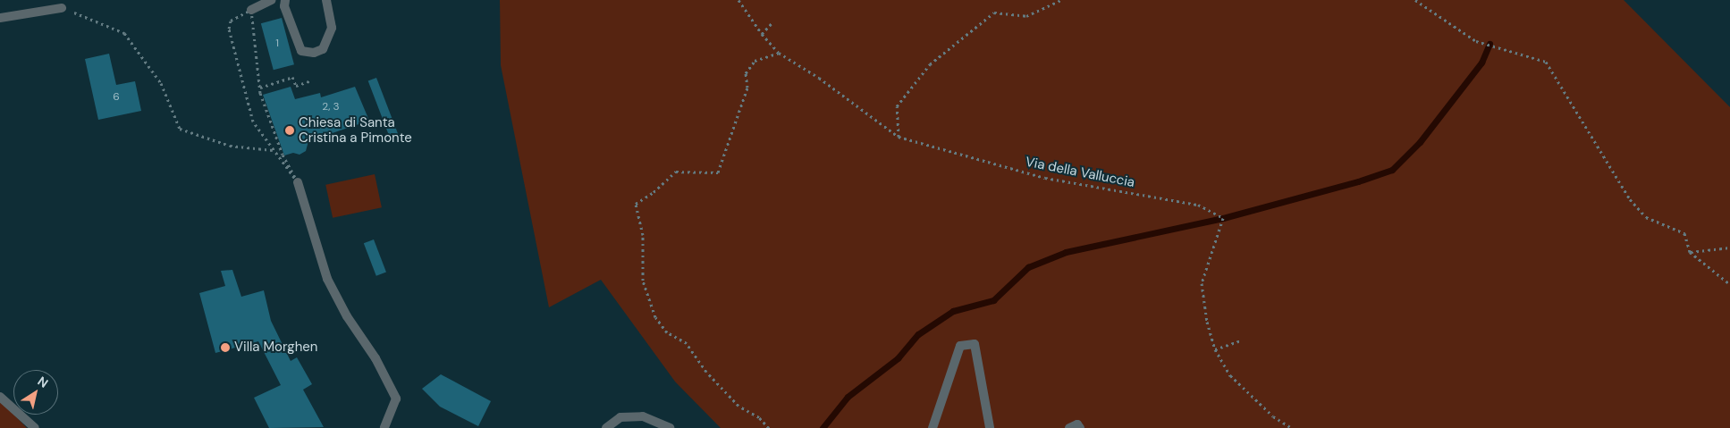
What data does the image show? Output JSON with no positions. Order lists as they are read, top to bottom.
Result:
{
  "streets": {
    "path": ["Via della Valluccia"]
  },
  "places": ["Chiesa di Santa Cristina a Pimonte", "Villa Morghen"],
  "house_numbers": ["1", "6", "2, 3"],
  "north": "top right"
}
